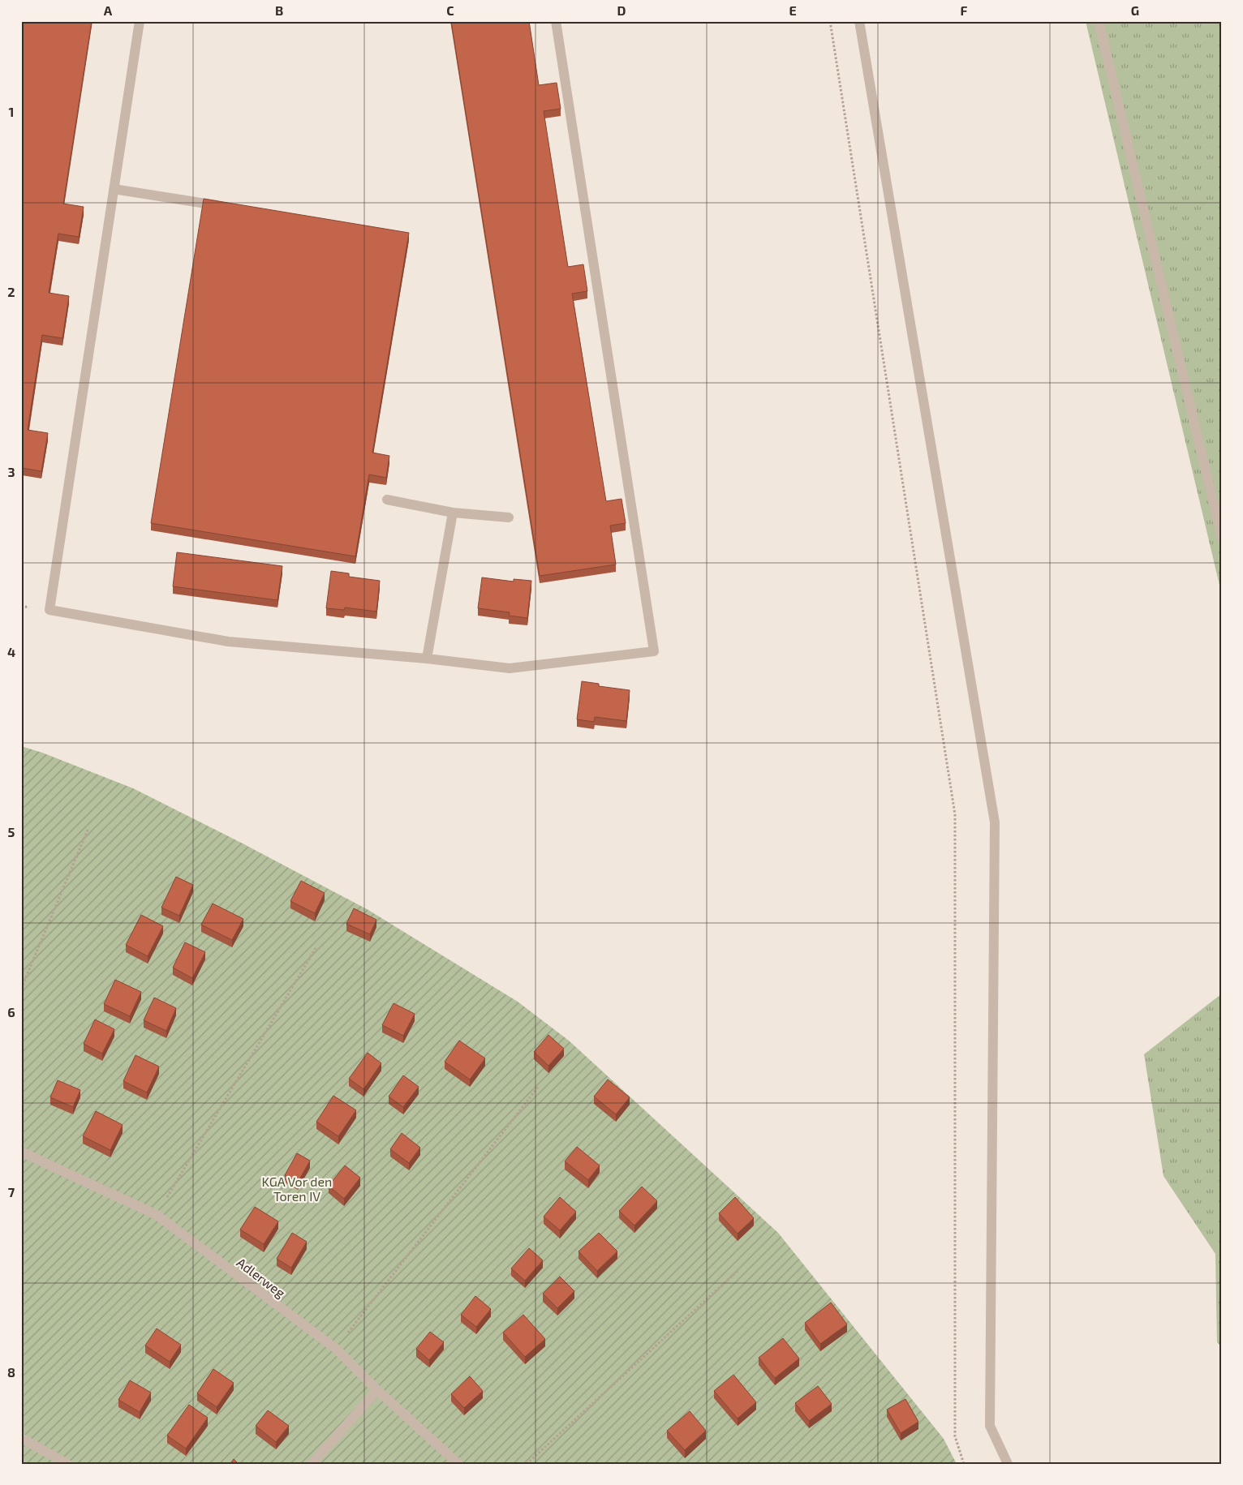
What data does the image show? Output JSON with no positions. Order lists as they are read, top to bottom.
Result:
{
  "streets": {
    "lane": ["Adlerweg"]
  },
  "parks": ["KGA Vor den Toren IV"],
  "grid": {
    "columns": [
      "A",
      "B",
      "C",
      "D",
      "E",
      "F",
      "G"
    ],
    "rows": [
      "1",
      "2",
      "3",
      "4",
      "5",
      "6",
      "7",
      "8"
    ]
  }
}
